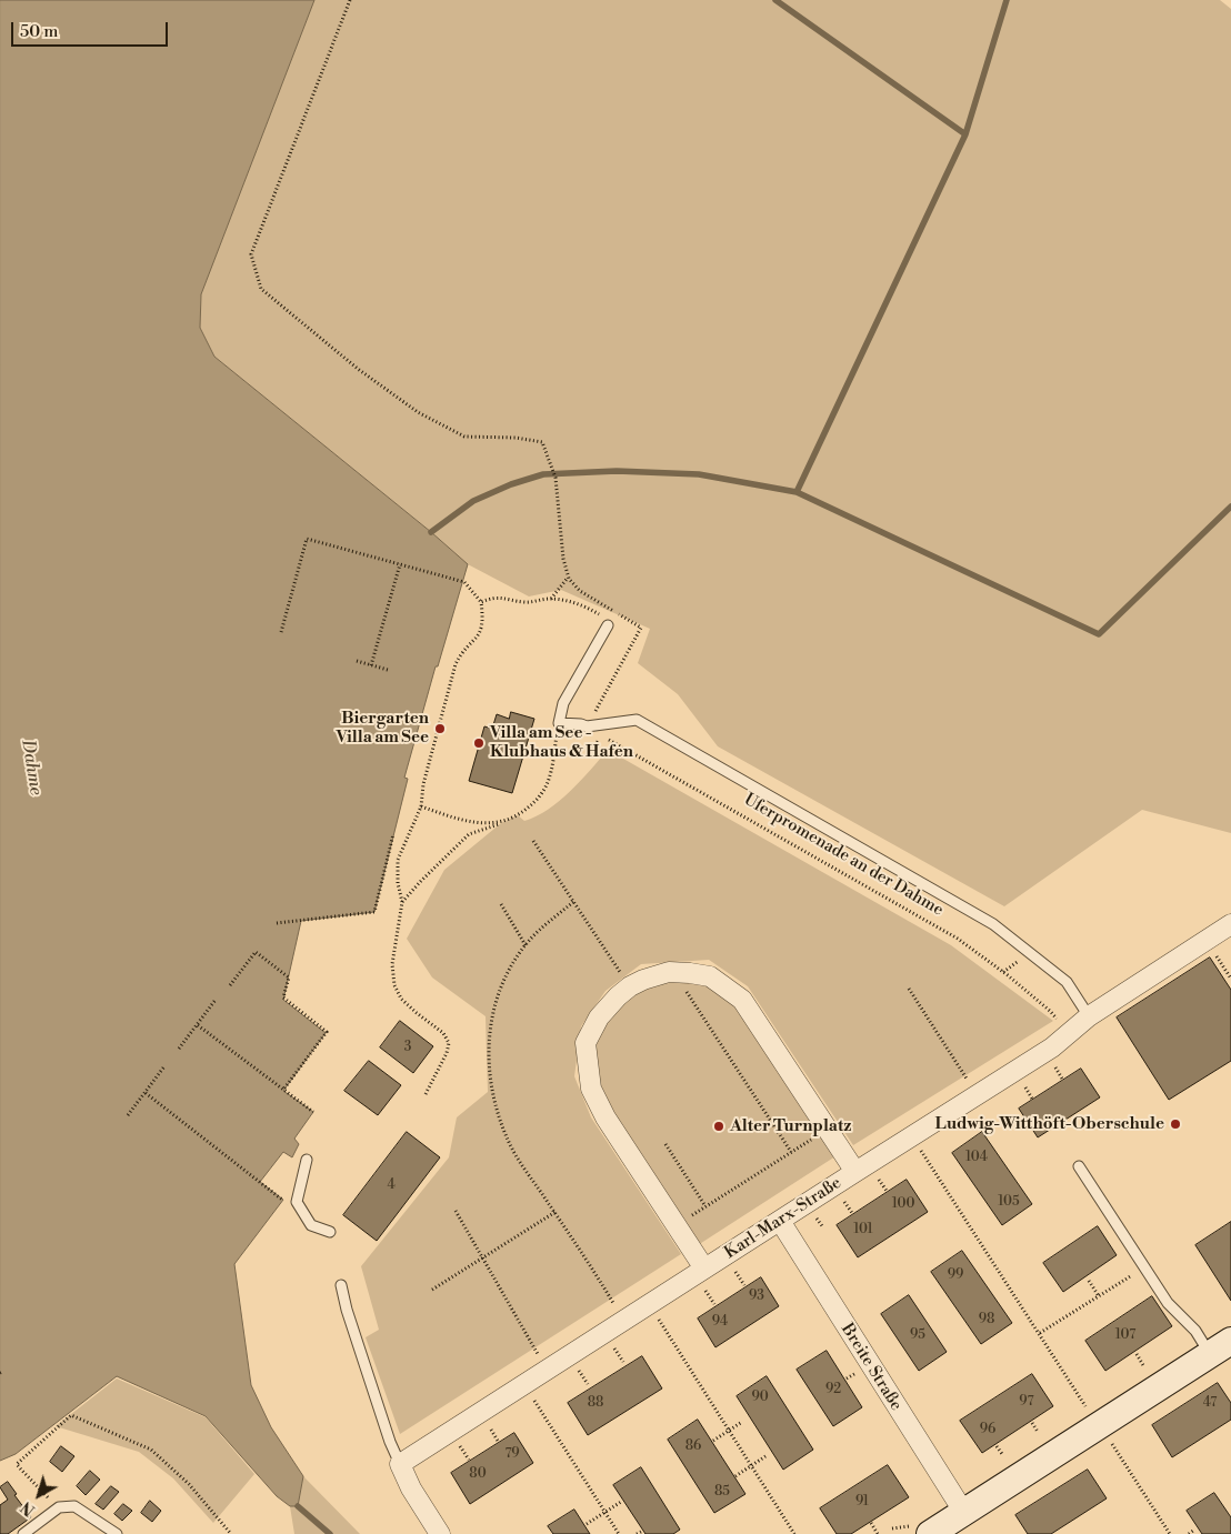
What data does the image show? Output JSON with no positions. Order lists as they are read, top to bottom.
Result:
{
  "streets": {
    "street": ["Karl-Marx-Straße", "Breite Straße"],
    "lane": ["Uferpromenade an der Dahme"]
  },
  "crossings": [
    ["Uferpromenade an der Dahme", "Karl-Marx-Straße"],
    ["Karl-Marx-Straße", "Breite Straße"]
  ],
  "water": ["Dahme"],
  "places": [
    "Biergarten Villa am See",
    "Villa am See - Klubhaus & Hafen",
    "Ludwig-Witthöft-Oberschule",
    "Alter Turnplatz"
  ],
  "house_numbers": [
    "3",
    "104",
    "4",
    "105",
    "100",
    "101",
    "99",
    "93",
    "98",
    "94",
    "95",
    "107",
    "92",
    "90",
    "97",
    "88",
    "47",
    "96",
    "86",
    "79",
    "80",
    "85",
    "91"
  ],
  "scale_bar": "50 m",
  "north": "bottom left"
}
